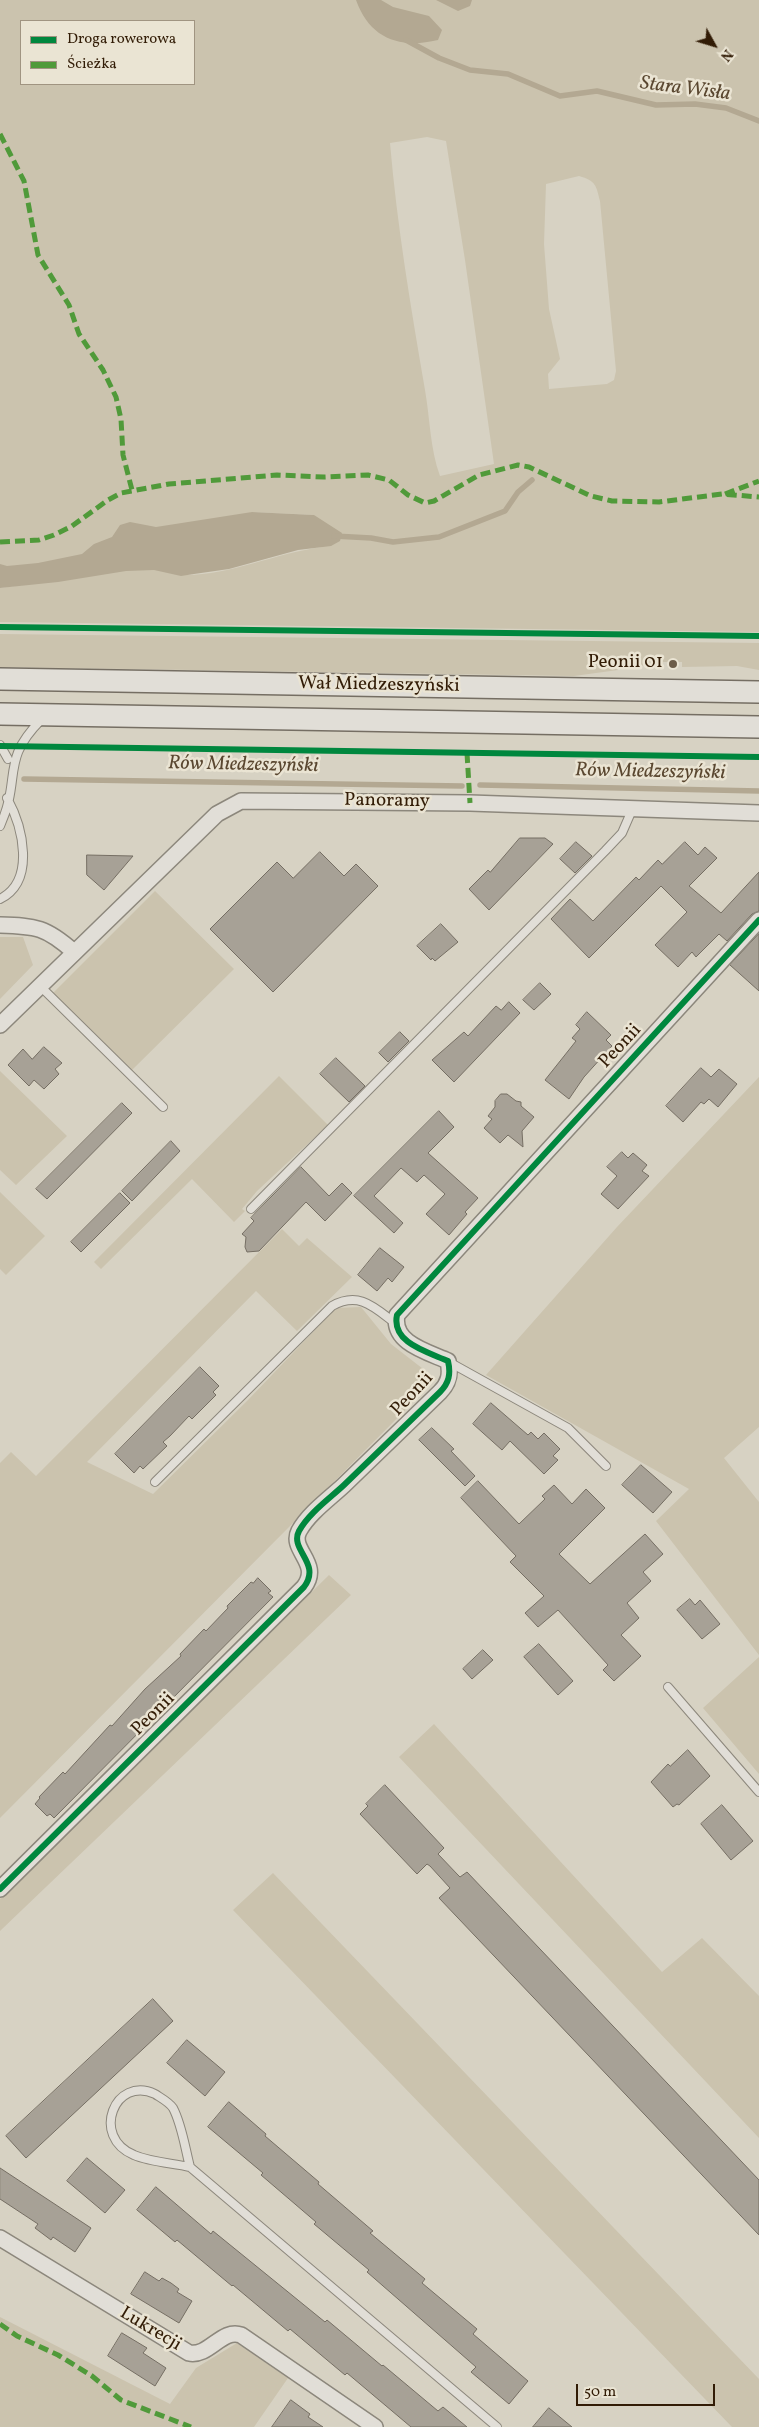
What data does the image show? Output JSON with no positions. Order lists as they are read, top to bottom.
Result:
{
  "streets": {
    "main road": ["Wał Miedzeszyński"],
    "street": ["Panoramy", "Peonii", "Lukrecji"]
  },
  "water": ["Stara Wisła", "Rów Miedzeszyński"],
  "places": ["Peonii 01"],
  "legend": ["Droga rowerowa", "Ścieżka"],
  "scale_bar": "50 m",
  "north": "bottom right"
}
